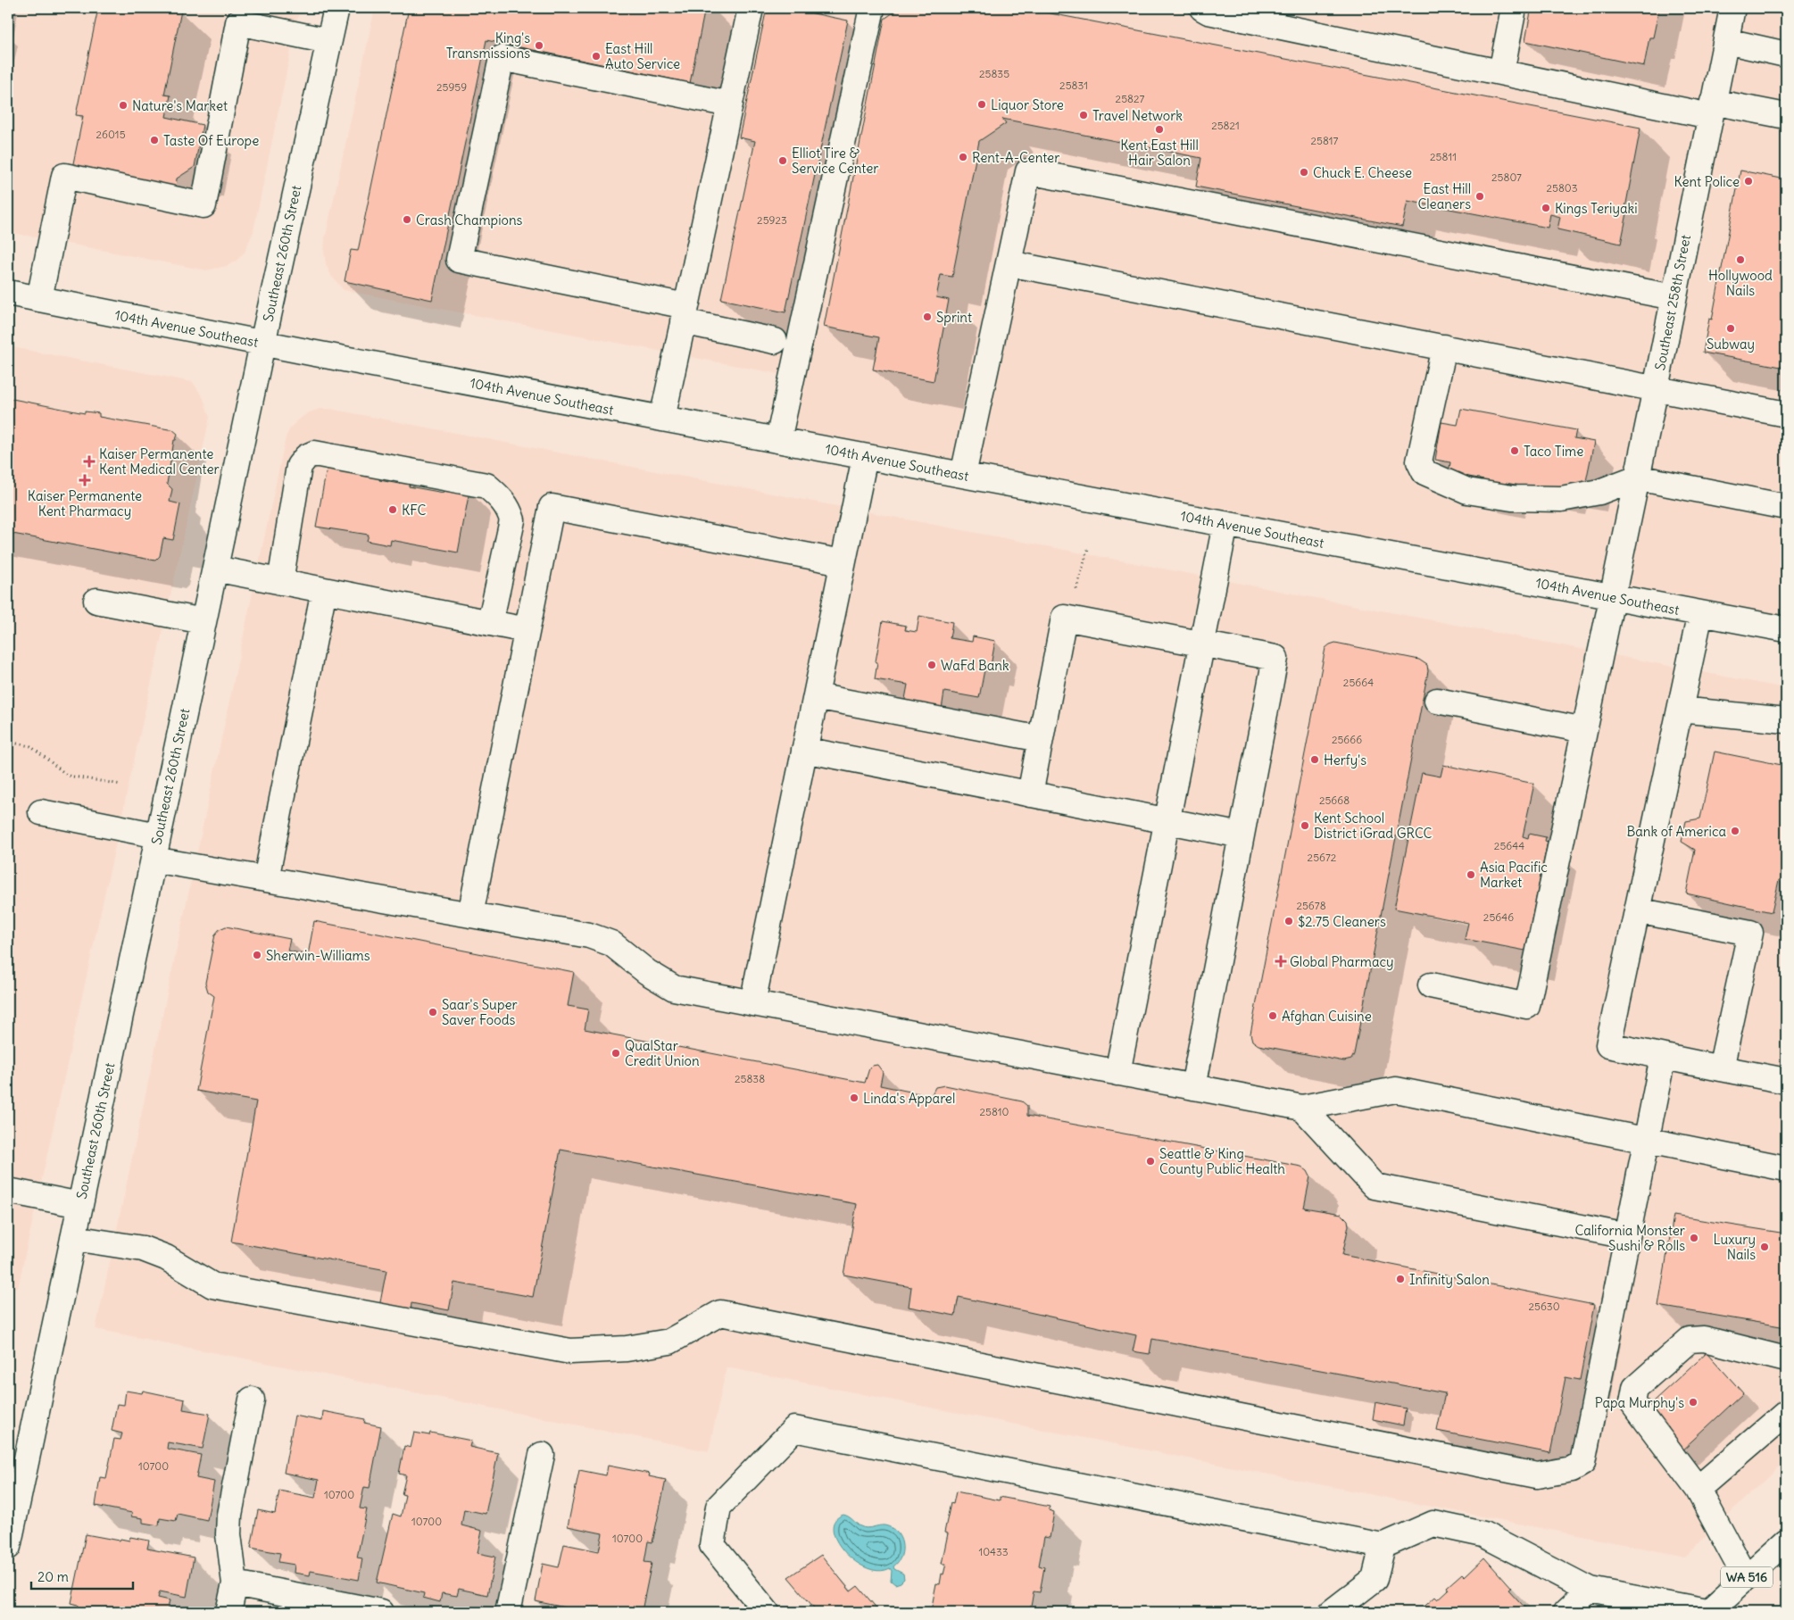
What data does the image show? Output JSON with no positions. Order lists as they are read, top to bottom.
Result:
{
  "streets": {
    "street": [
      "Southeast 260th Street",
      "Southeast 258th Street",
      "104th Avenue Southeast",
      "WA 516"
    ]
  },
  "crossings": [
    ["Southeast 260th Street", "104th Avenue Southeast"],
    ["Southeast 258th Street", "104th Avenue Southeast"]
  ],
  "places": {
    "other": [
      "King's Transmissions",
      "East Hill Auto Service",
      "Liquor Store",
      "Nature's Market",
      "Travel Network",
      "Kent East Hill Hair Salon",
      "Taste Of Europe",
      "Rent-A-Center",
      "Elliot Tire & Service Center",
      "Chuck E. Cheese",
      "Kent Police",
      "East Hill Cleaners",
      "Kings Teriyaki",
      "Crash Champions",
      "Hollywood Nails",
      "Sprint",
      "Subway",
      "Taco Time",
      "KFC",
      "WaFd Bank",
      "Herfy's",
      "Kent School District iGrad GRCC",
      "Bank of America",
      "Asia Pacific Market",
      "$2.75 Cleaners",
      "Sherwin-Williams",
      "Saar's Super Saver Foods",
      "Afghan Cuisine",
      "QualStar Credit Union",
      "Linda's Apparel",
      "Seattle & King County Public Health",
      "California Monster Sushi & Rolls",
      "Luxury Nails",
      "Infinity Salon",
      "Papa Murphy's"
    ],
    "health": ["Kaiser Permanente Kent Medical Center", "Kaiser Permanente Kent Pharmacy", "Global Pharmacy"]
  },
  "house_numbers": [
    "25835",
    "25831",
    "25959",
    "25827",
    "25821",
    "26015",
    "25817",
    "25811",
    "25807",
    "25803",
    "25923",
    "25664",
    "25666",
    "25668",
    "25644",
    "25672",
    "25678",
    "25646",
    "25838",
    "25810",
    "25630",
    "10700",
    "10700",
    "10700",
    "10700",
    "10433"
  ],
  "scale_bar": "20 m"
}
